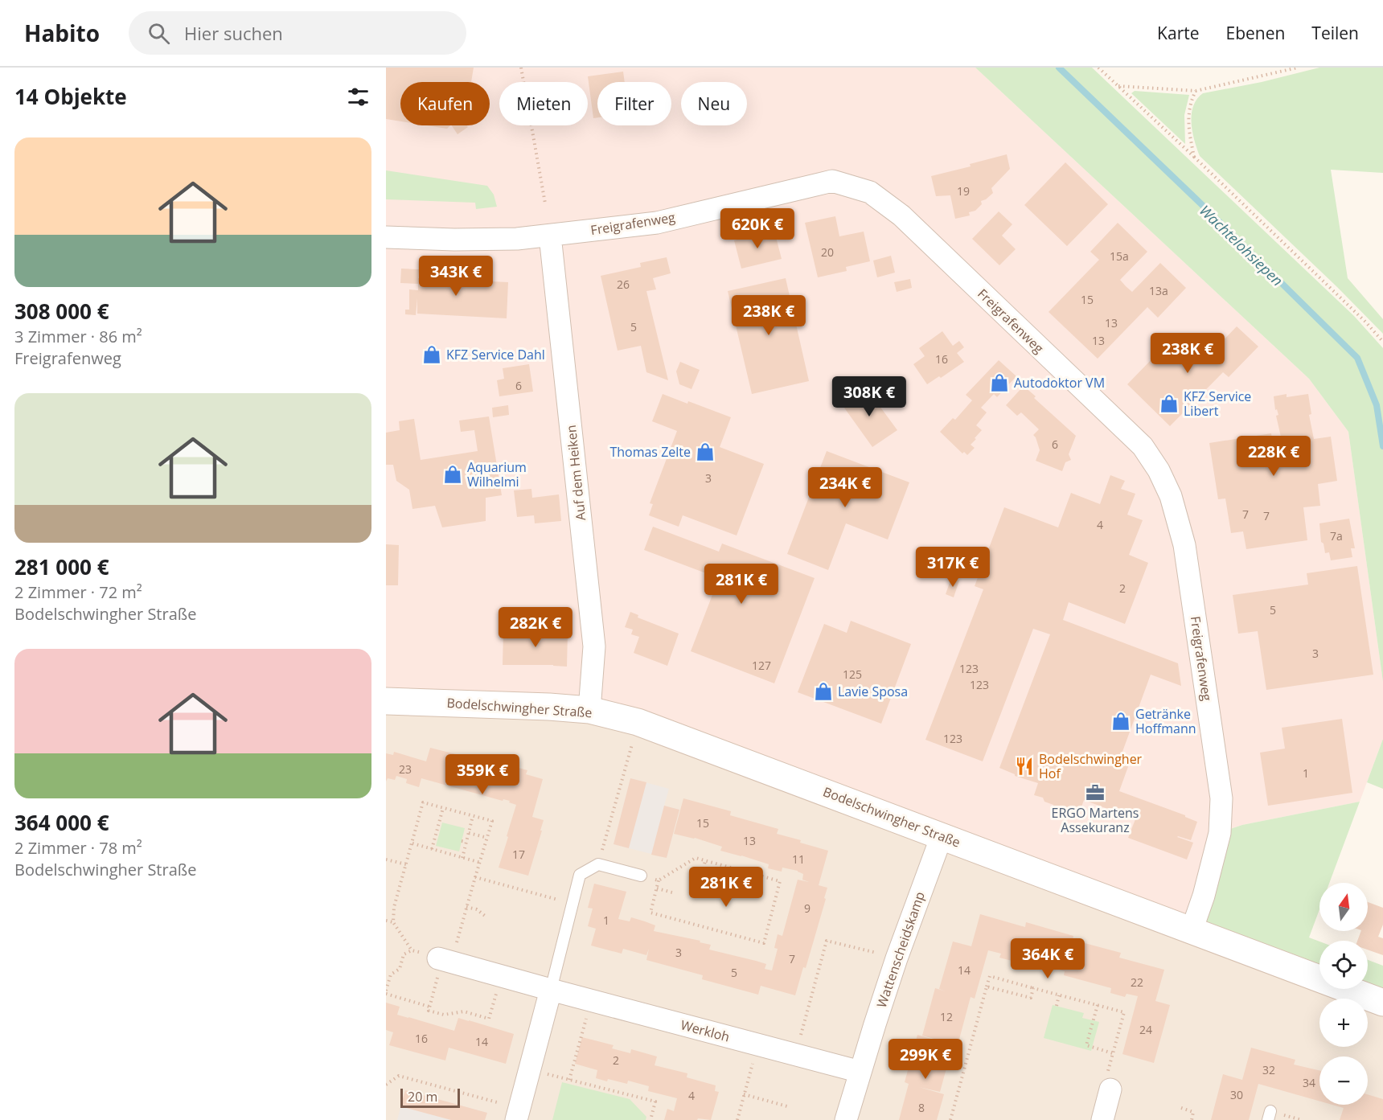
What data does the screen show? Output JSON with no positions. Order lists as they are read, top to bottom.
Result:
{
  "streets": {
    "street": [
      "Freigrafenweg",
      "Auf dem Heiken",
      "Bodelschwingher Straße",
      "Wattenscheidskamp",
      "Werkloh"
    ]
  },
  "crossings": [
    ["Freigrafenweg", "Auf dem Heiken"],
    ["Freigrafenweg", "Bodelschwingher Straße"],
    ["Auf dem Heiken", "Bodelschwingher Straße"],
    ["Bodelschwingher Straße", "Wattenscheidskamp"],
    ["Wattenscheidskamp", "Werkloh"]
  ],
  "water": ["Wachtelohsiepen"],
  "places": {
    "shop": [
      "KFZ Service Dahl",
      "Autodoktor VM",
      "KFZ Service Libert",
      "Thomas Zelte",
      "Aquarium Wilhelmi",
      "Lavie Sposa",
      "Getränke Hoffmann"
    ],
    "restaurant": ["Bodelschwingher Hof"],
    "office": ["ERGO Martens Assekuranz"]
  },
  "house_numbers": [
    "19",
    "20",
    "15a",
    "26",
    "13a",
    "15",
    "13",
    "5",
    "13",
    "16",
    "6",
    "6",
    "3",
    "7",
    "7",
    "4",
    "7a",
    "2",
    "5",
    "3",
    "127",
    "123",
    "125",
    "123",
    "123",
    "23",
    "1",
    "15",
    "13",
    "17",
    "11",
    "9",
    "1",
    "3",
    "7",
    "14",
    "5",
    "22",
    "12",
    "24",
    "16",
    "14",
    "2",
    "32",
    "34",
    "30",
    "4",
    "8"
  ],
  "scale_bar": "20 m",
  "north": "top",
  "page": {
    "header": "Habito",
    "search": "Hier suchen",
    "nav": ["Karte", "Ebenen", "Teilen"],
    "heading": "14 Objekte",
    "chip": [
      "Kaufen",
      "Mieten",
      "Filter",
      "Neu"
    ],
    "list": [
      {
        "name": "308 000 €",
        "note": "3 Zimmer · 86 m² · Freigrafenweg"
      },
      {
        "name": "281 000 €",
        "note": "2 Zimmer · 72 m² · Bodelschwingher Straße"
      },
      {
        "name": "364 000 €",
        "note": "2 Zimmer · 78 m² · Bodelschwingher Straße"
      }
    ],
    "price": [
      "620K €",
      "343K €",
      "238K €",
      "238K €",
      "308K €",
      "228K €",
      "234K €",
      "317K €",
      "281K €",
      "282K €",
      "359K €",
      "281K €",
      "364K €",
      "299K €"
    ],
    "map_buttons": ["+", "−"],
    "scale": "20 m"
  }
}
